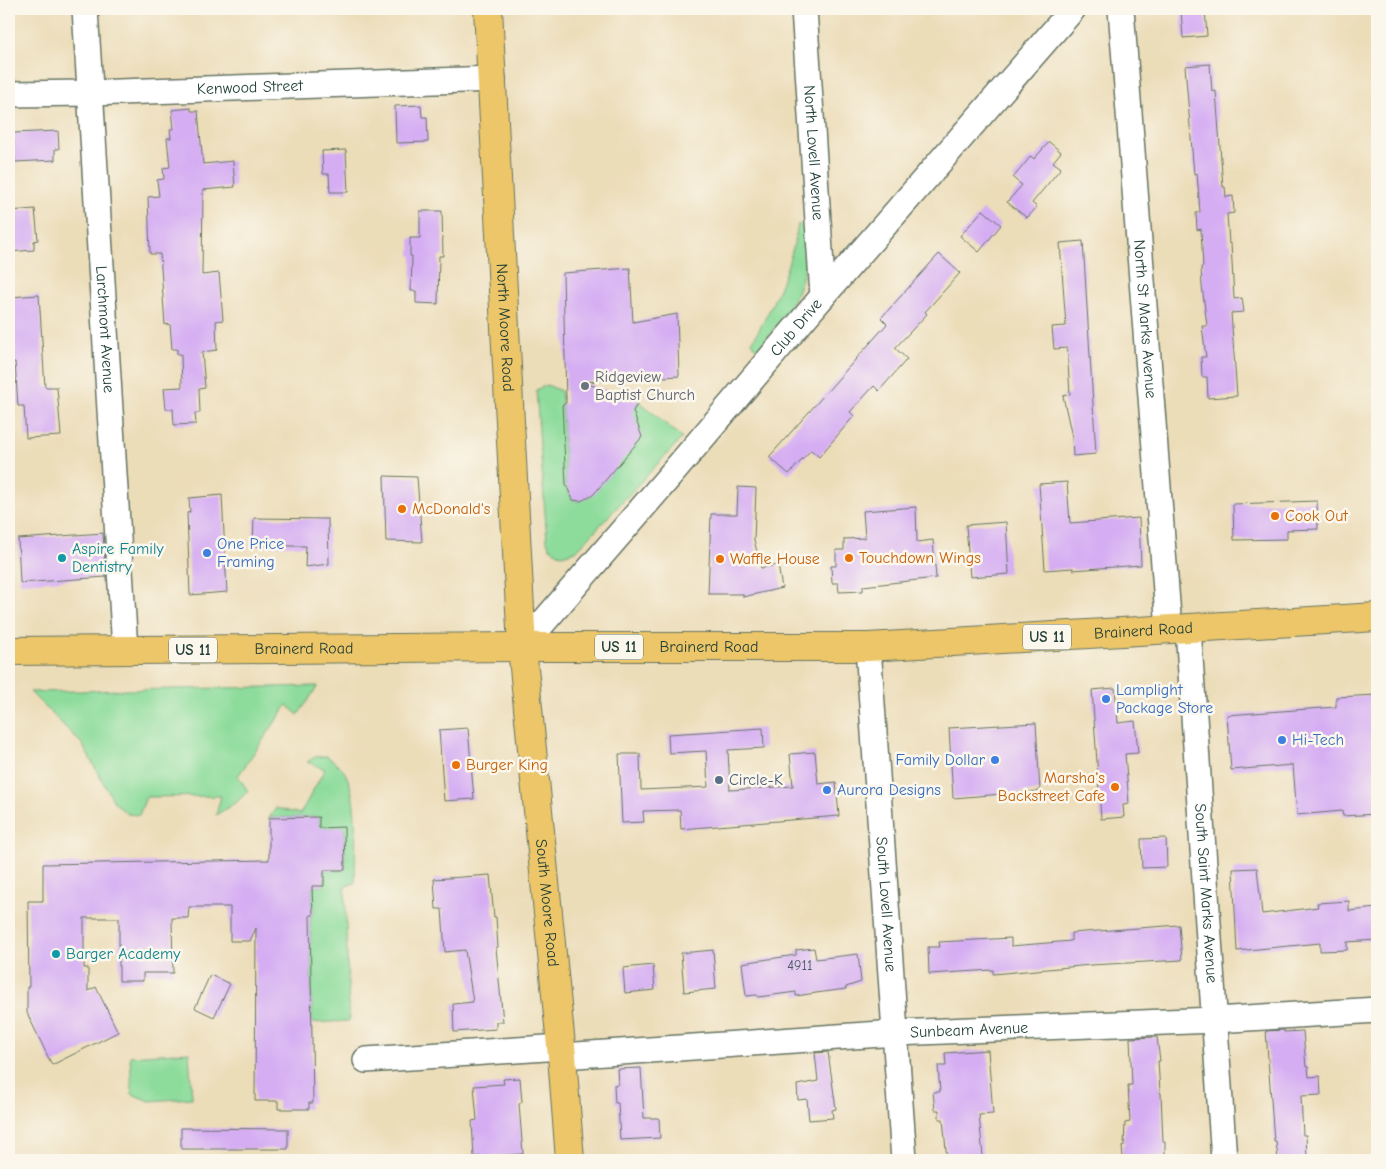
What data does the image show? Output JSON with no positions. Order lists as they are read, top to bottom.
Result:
{
  "streets": {
    "main road": [
      "North Moore Road",
      "Brainerd Road",
      "US 11",
      "South Moore Road"
    ],
    "street": [
      "Kenwood Street",
      "North Lovell Avenue",
      "North St Marks Avenue",
      "Club Drive",
      "Larchmont Avenue",
      "South Saint Marks Avenue",
      "South Lovell Avenue",
      "Sunbeam Avenue"
    ]
  },
  "crossings": [
    ["Kenwood Street", "North Moore Road"],
    ["Kenwood Street", "Larchmont Avenue"],
    ["North Lovell Avenue", "Club Drive"],
    ["North St Marks Avenue", "Brainerd Road"],
    ["North St Marks Avenue", "South Saint Marks Avenue"],
    ["Club Drive", "North Moore Road"],
    ["Club Drive", "Brainerd Road"],
    ["Club Drive", "South Moore Road"],
    ["North Moore Road", "Brainerd Road"],
    ["North Moore Road", "South Moore Road"],
    ["Larchmont Avenue", "Brainerd Road"],
    ["Brainerd Road", "South Saint Marks Avenue"],
    ["Brainerd Road", "South Moore Road"],
    ["Brainerd Road", "South Lovell Avenue"],
    ["South Saint Marks Avenue", "Sunbeam Avenue"],
    ["South Moore Road", "Sunbeam Avenue"],
    ["South Lovell Avenue", "Sunbeam Avenue"]
  ],
  "places": [
    "Ridgeview Baptist Church",
    "McDonald's",
    "Cook Out",
    "One Price Framing",
    "Aspire Family Dentistry",
    "Touchdown Wings",
    "Waffle House",
    "Lamplight Package Store",
    "Hi-Tech",
    "Family Dollar",
    "Burger King",
    "Circle-K",
    "Marsha's Backstreet Cafe",
    "Aurora Designs",
    "Barger Academy"
  ],
  "house_numbers": ["4911"]
}
